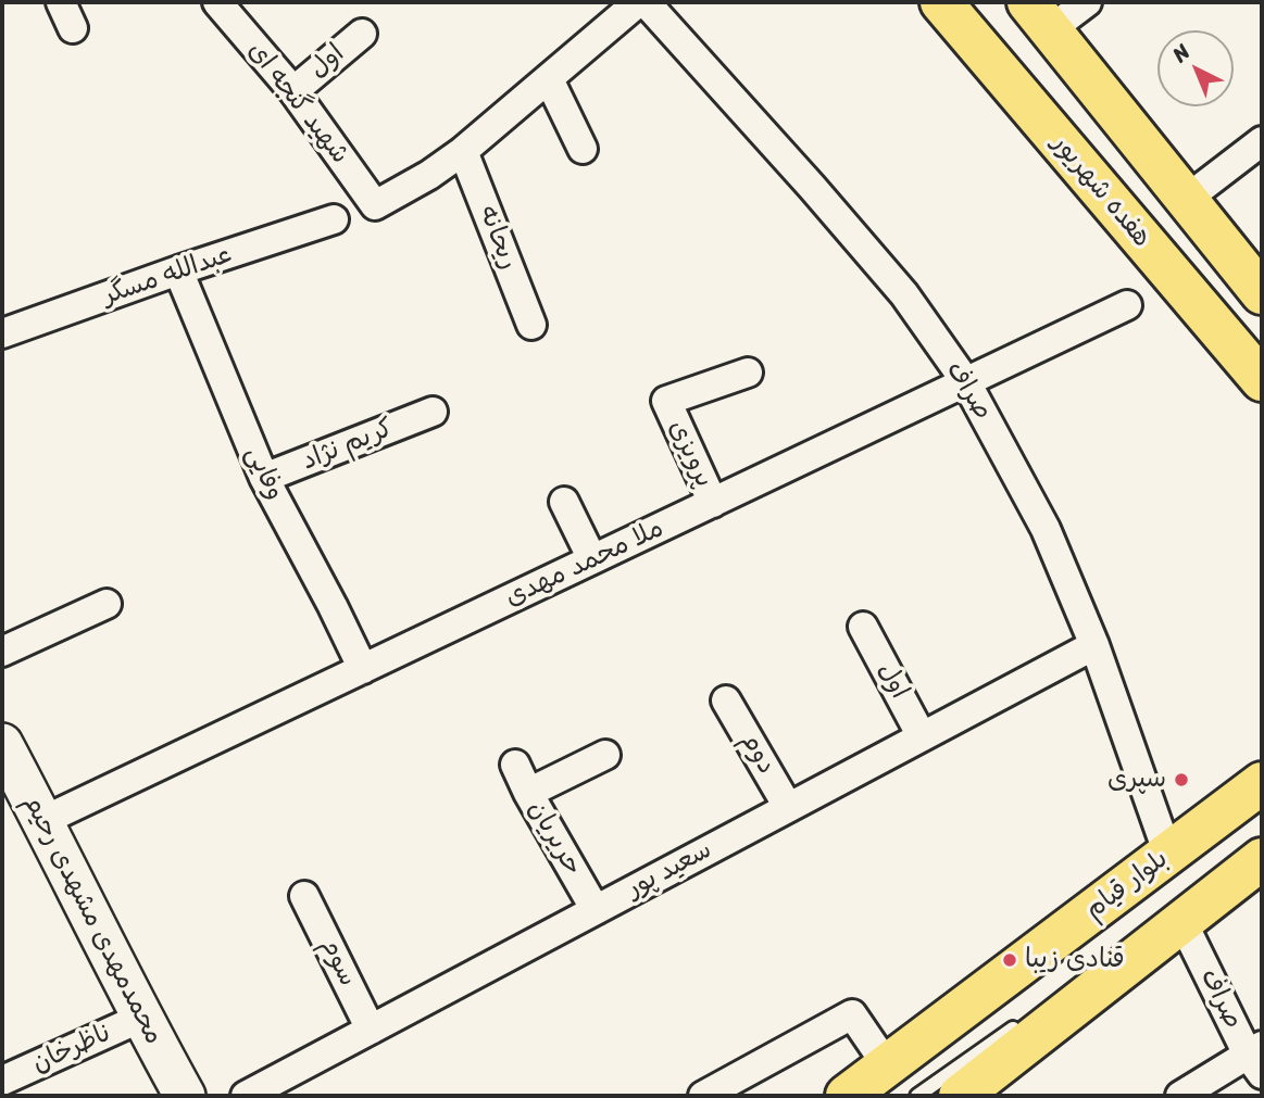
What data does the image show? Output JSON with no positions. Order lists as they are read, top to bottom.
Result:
{
  "streets": {
    "main road": ["هفده شهریور", "بلوار قیام", "محمدمهدی مشهدی رحیم"],
    "street": [
      "اول",
      "شهید گنجه ای",
      "ریحانه",
      "عبدالله مسگر",
      "صراف",
      "کریم نژاد",
      "پرویزی",
      "وفایی",
      "ملا محمد مهدی",
      "دوم",
      "حریریان",
      "سعید پور",
      "سوم",
      "ناظرخان"
    ]
  },
  "crossings": [
    ["اول", "شهید گنجه ای"],
    ["اول", "سعید پور"],
    ["شهید گنجه ای", "ریحانه"],
    ["عبدالله مسگر", "وفایی"],
    ["صراف", "ملا محمد مهدی"],
    ["صراف", "سعید پور"],
    ["صراف", "بلوار قیام"],
    ["کریم نژاد", "وفایی"],
    ["پرویزی", "ملا محمد مهدی"],
    ["وفایی", "ملا محمد مهدی"],
    ["ملا محمد مهدی", "محمدمهدی مشهدی رحیم"],
    ["دوم", "سعید پور"],
    ["حریریان", "سعید پور"],
    ["سعید پور", "سوم"],
    ["محمدمهدی مشهدی رحیم", "ناظرخان"]
  ],
  "places": ["سپری", "قنادی زیبا"],
  "north": "top left"
}
